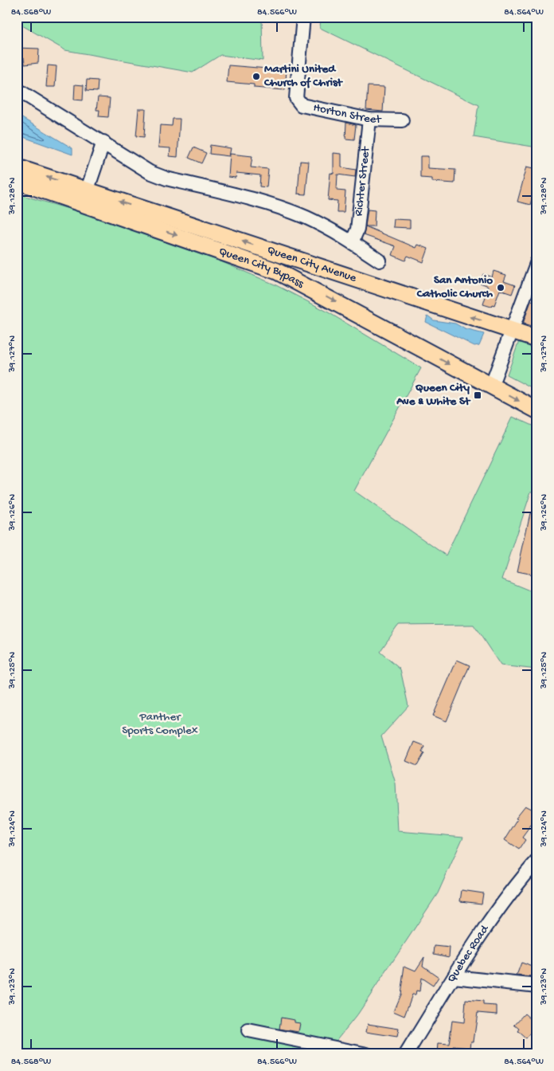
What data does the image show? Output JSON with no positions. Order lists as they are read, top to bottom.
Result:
{
  "streets": {
    "main road": ["Queen City Avenue", "Queen City Bypass"],
    "street": ["Horton Street", "Richter Street", "Quebec Road"]
  },
  "crossings": [
    ["Horton Street", "Richter Street"],
    ["Queen City Avenue", "Queen City Bypass"]
  ],
  "one_way": ["Queen City Avenue"],
  "parks": ["Panther Sports Complex"],
  "places": {
    "other": ["Martini United Church of Christ", "San Antonio Catholic Church"],
    "transit": ["Queen City Ave & White St"]
  },
  "coordinates": [
    "84.568°W",
    "84.566°W",
    "84.564°W",
    "39.128°N",
    "39.127°N",
    "39.126°N",
    "39.125°N",
    "39.124°N",
    "39.123°N"
  ]
}
